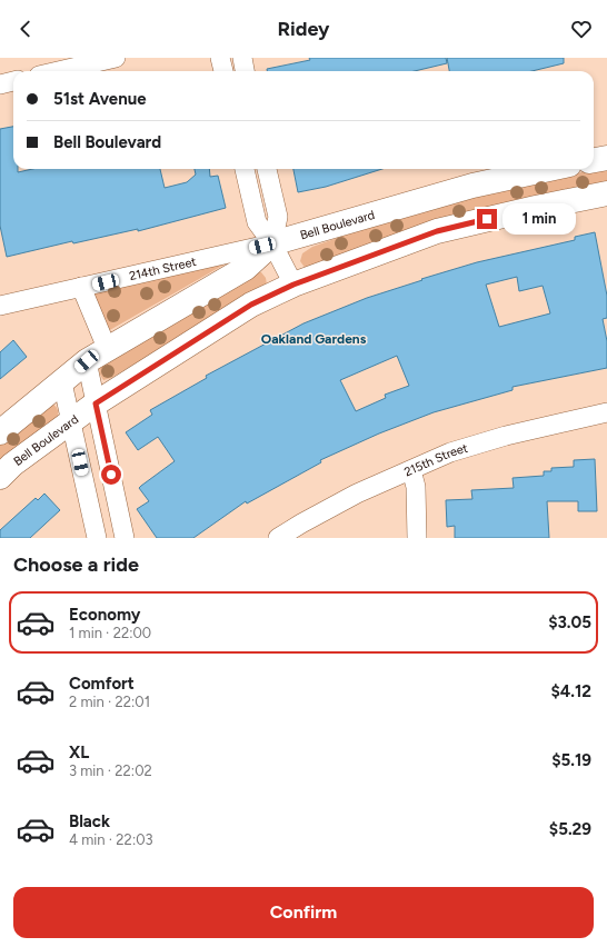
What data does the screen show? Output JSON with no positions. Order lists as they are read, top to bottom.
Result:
{
  "streets": {
    "street": ["Bell Boulevard", "214th Street", "215th Street"]
  },
  "crossings": [
    ["Bell Boulevard", "214th Street"]
  ],
  "districts": ["Oakland Gardens"],
  "page": {
    "header": "Ridey",
    "banner": ["51st Avenue", "Bell Boulevard"],
    "bubble": "1 min",
    "heading": "Choose a ride",
    "list": [
      {
        "name": "Economy",
        "note": "1 min · 22:00",
        "value": "$3.05"
      },
      {
        "name": "Comfort",
        "note": "2 min · 22:01",
        "value": "$4.12"
      },
      {
        "name": "XL",
        "note": "3 min · 22:02",
        "value": "$5.19"
      },
      {
        "name": "Black",
        "note": "4 min · 22:03",
        "value": "$5.29"
      }
    ],
    "buttons": "Confirm"
  }
}
